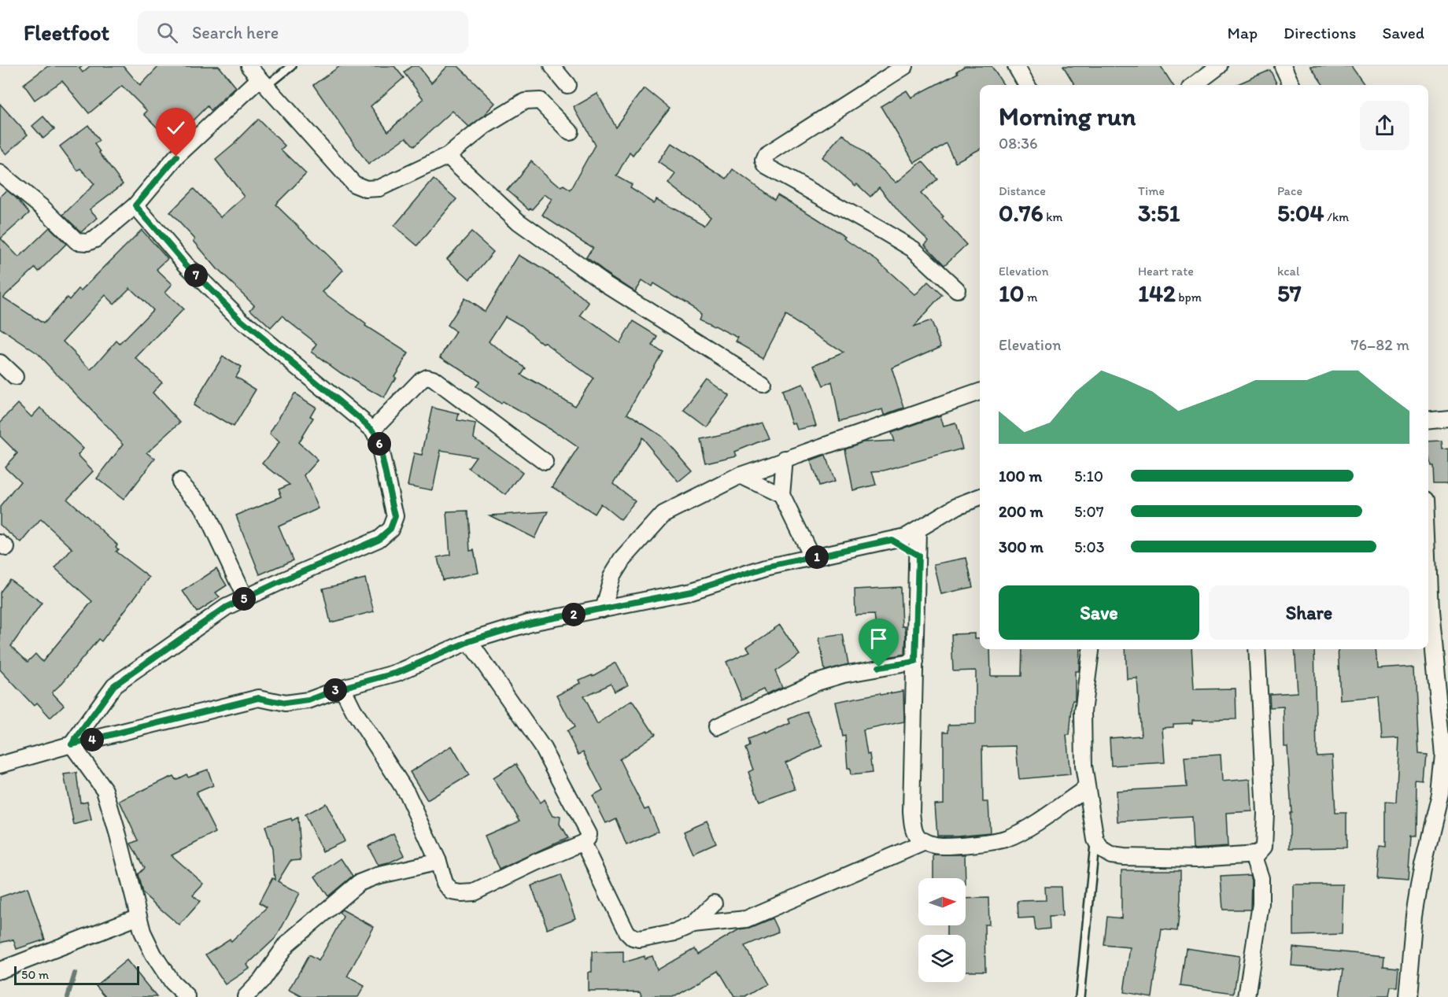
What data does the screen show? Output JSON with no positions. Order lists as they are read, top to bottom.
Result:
{
  "scale_bar": "50 m",
  "north": "right",
  "page": {
    "header": "Fleetfoot",
    "search": "Search here",
    "nav": ["Map", "Directions", "Saved"],
    "heading": ["Morning run", "08:36"],
    "stats": [
      ["Distance", "0.76 km"],
      ["Time", "3:51"],
      ["Pace", "5:04 /km"],
      ["Elevation", "10 m"],
      ["Heart rate", "142 bpm"],
      ["kcal", "57"]
    ],
    "pins": [
      "7",
      "6",
      "1",
      "5",
      "2",
      "3",
      "4"
    ],
    "chart": ["Elevation", "76–82 m"],
    "list": [
      {
        "name": "100 m",
        "note": "5:10"
      },
      {
        "name": "200 m",
        "note": "5:07"
      },
      {
        "name": "300 m",
        "note": "5:03"
      }
    ],
    "buttons": ["Save", "Share"],
    "scale": "50 m"
  }
}
